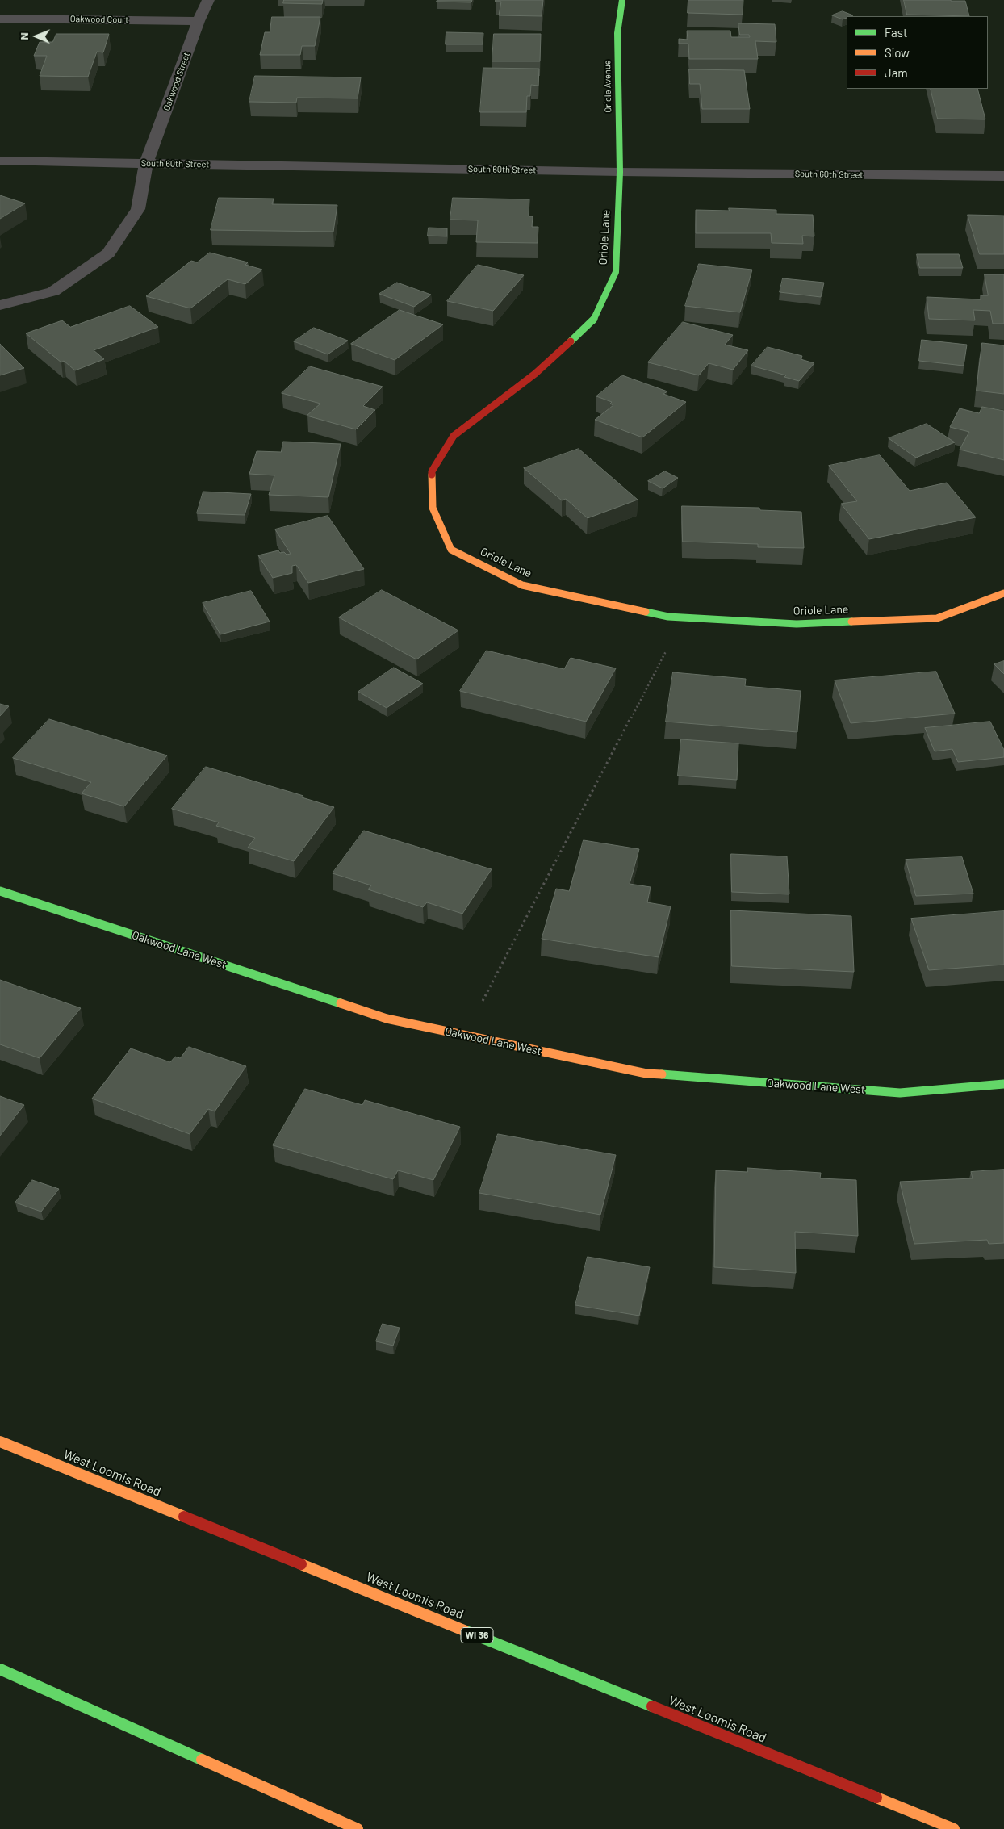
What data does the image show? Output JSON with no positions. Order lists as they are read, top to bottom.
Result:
{
  "streets": {
    "street": [
      "Oakwood Court",
      "Oakwood Street",
      "Oriole Avenue",
      "South 60th Street",
      "Oriole Lane",
      "Oakwood Lane West",
      "West Loomis Road",
      "WI 36"
    ]
  },
  "crossings": [
    ["Oakwood Court", "Oakwood Street"],
    ["Oakwood Street", "South 60th Street"],
    ["Oriole Avenue", "South 60th Street"],
    ["Oriole Avenue", "Oriole Lane"],
    ["South 60th Street", "Oriole Lane"]
  ],
  "legend": ["Fast", "Slow", "Jam"],
  "north": "left"
}
